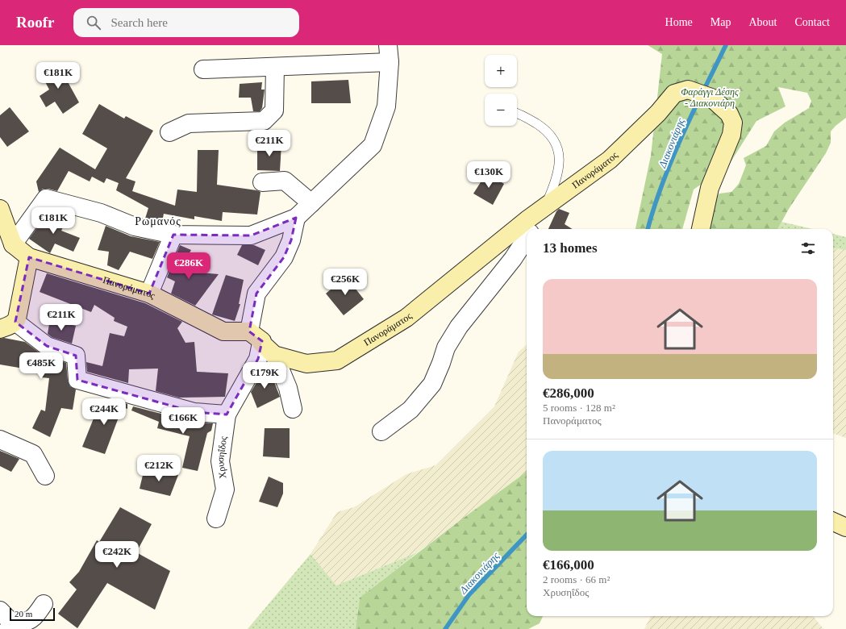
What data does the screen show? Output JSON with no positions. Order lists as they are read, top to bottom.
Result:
{
  "streets": {
    "main road": ["Πανοράματος"],
    "street": ["Χρυσηΐδος"]
  },
  "districts": ["Ρωμανός"],
  "water": ["Διακονιάρης"],
  "parks": ["Φαράγγι Δέσης - Διακονιάρη"],
  "scale_bar": "20 m",
  "page": {
    "header": "Roofr",
    "search": "Search here",
    "nav": [
      "Home",
      "Map",
      "About",
      "Contact"
    ],
    "map_buttons": ["+", "−"],
    "price": [
      "€181K",
      "€211K",
      "€130K",
      "€181K",
      "€286K",
      "€256K",
      "€211K",
      "€485K",
      "€179K",
      "€244K",
      "€166K",
      "€212K",
      "€242K"
    ],
    "heading": "13 homes",
    "list": [
      {
        "name": "€286,000",
        "note": "5 rooms · 128 m² · Πανοράματος"
      },
      {
        "name": "€166,000",
        "note": "2 rooms · 66 m² · Χρυσηΐδος"
      }
    ],
    "scale": "20 m"
  }
}
